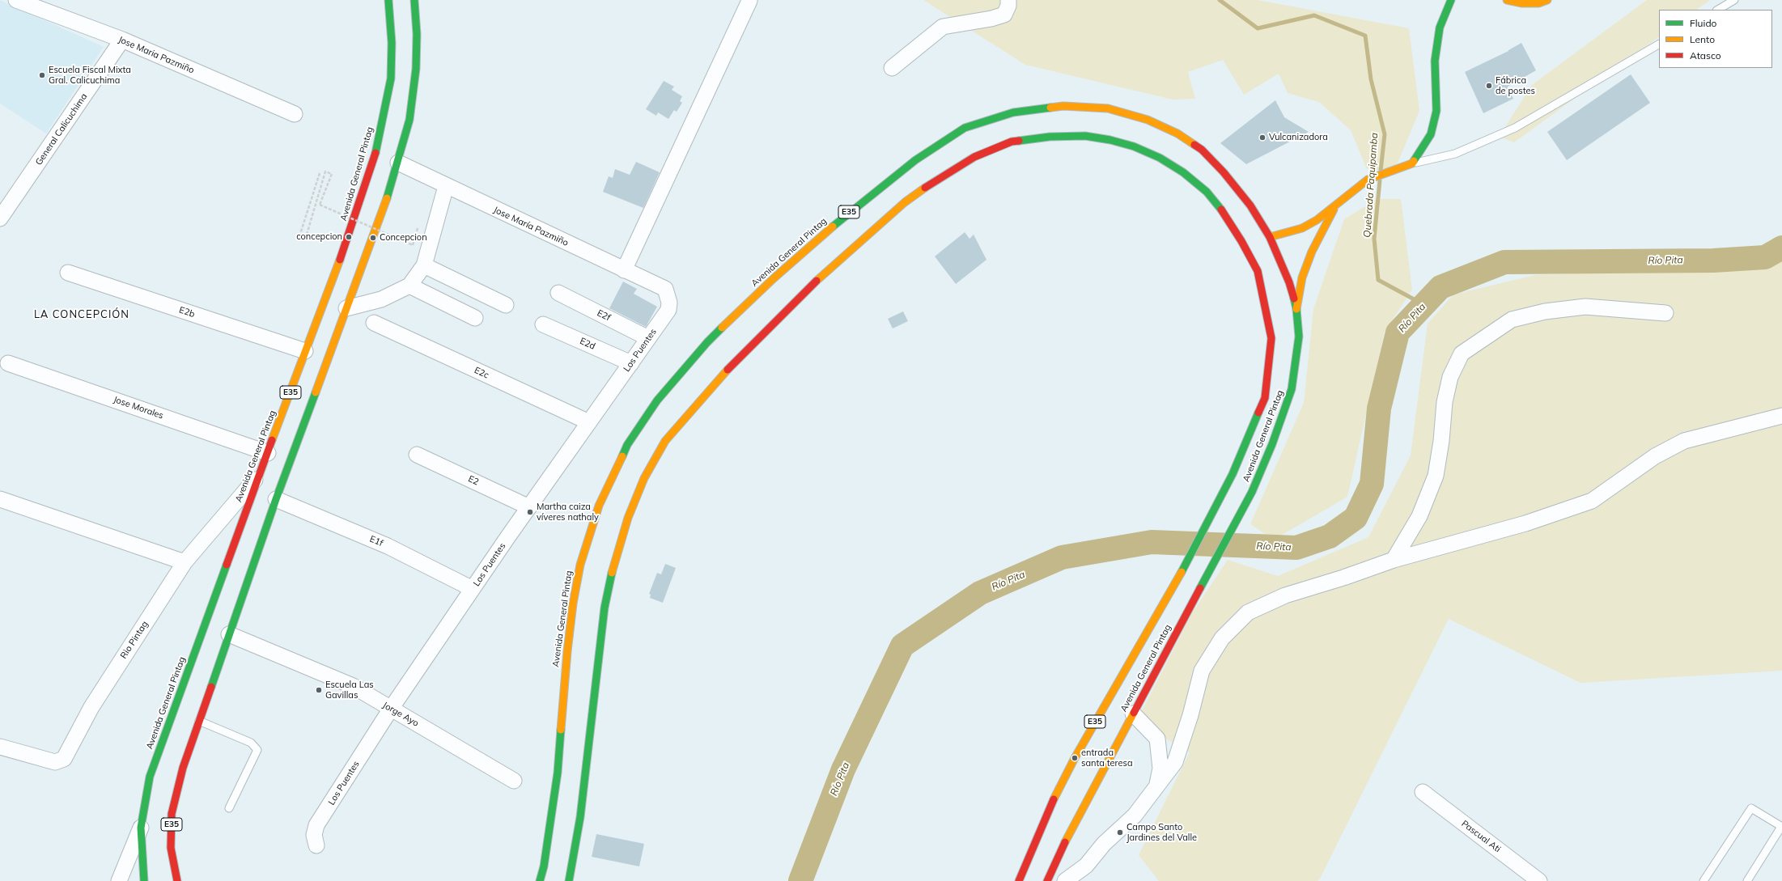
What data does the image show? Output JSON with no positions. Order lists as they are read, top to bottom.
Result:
{
  "streets": {
    "main road": ["Avenida General Pintag", "E35"],
    "street": [
      "Jose Maria Pazmiño",
      "General Calicuchima",
      "Jose María Pazmiño",
      "E2b",
      "E2f",
      "E2d",
      "Los Puentes",
      "E2c",
      "Jose Morales",
      "E2",
      "E1f",
      "Rio Pintag",
      "Jorge Ayo",
      "Pascual Ati"
    ]
  },
  "crossings": [
    ["Jose Maria Pazmiño", "General Calicuchima"],
    ["Avenida General Pintag", "E2b"],
    ["Avenida General Pintag", "Jose Morales"],
    ["Avenida General Pintag", "Rio Pintag"],
    ["E35", "Jose María Pazmiño"],
    ["E35", "E1f"],
    ["E35", "Jorge Ayo"],
    ["Jose María Pazmiño", "Los Puentes"],
    ["E2f", "Los Puentes"],
    ["E2d", "Los Puentes"],
    ["Los Puentes", "E2c"],
    ["Los Puentes", "E2"],
    ["Los Puentes", "E1f"],
    ["Los Puentes", "Jorge Ayo"]
  ],
  "districts": ["LA CONCEPCIÓN"],
  "water": ["Quebrada Paquipamba", "Río Pita"],
  "places": [
    "Escuela Fiscal Mixta Gral. Calicuchima",
    "Fábrica de postes",
    "Vulcanizadora",
    "concepcion",
    "Concepcion",
    "Martha caiza víveres nathaly",
    "Escuela Las Gavillas",
    "entrada santa teresa",
    "Campo Santo Jardines del Valle"
  ],
  "legend": ["Fluido", "Lento", "Atasco"]
}
